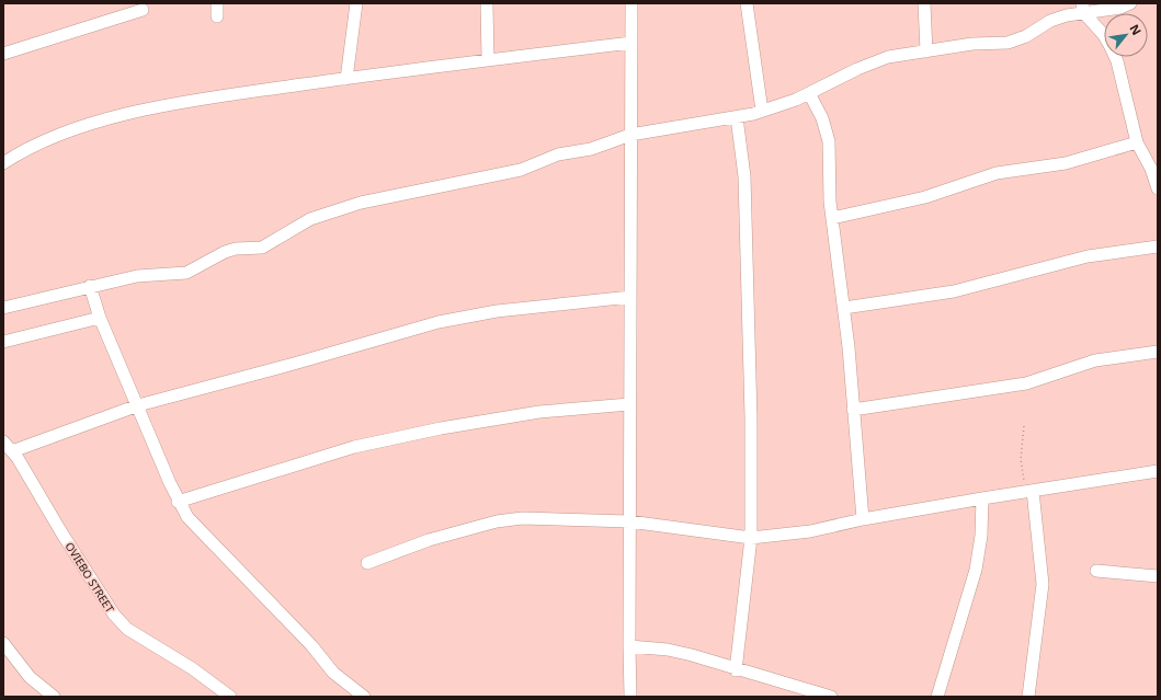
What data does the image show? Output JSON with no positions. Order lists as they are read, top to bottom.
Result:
{
  "streets": {
    "street": ["OVIEBO STREET"]
  },
  "north": "top right"
}
